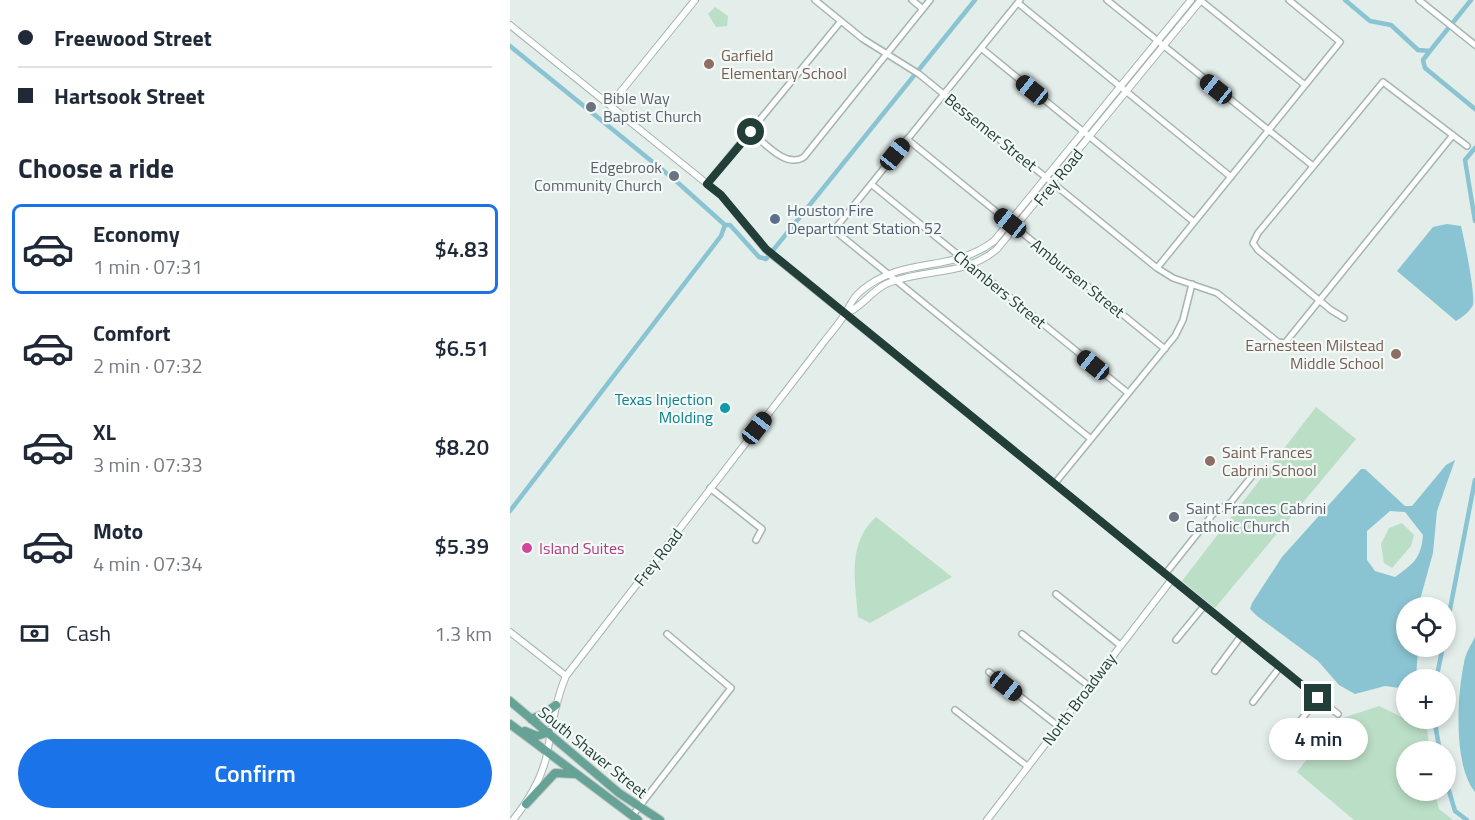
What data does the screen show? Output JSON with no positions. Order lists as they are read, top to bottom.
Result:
{
  "streets": {
    "main road": ["South Shaver Street"],
    "street": [
      "Bessemer Street",
      "Frey Road",
      "Ambursen Street",
      "Chambers Street",
      "North Broadway"
    ]
  },
  "crossings": [
    ["Bessemer Street", "Frey Road"],
    ["Frey Road", "Ambursen Street"],
    ["Frey Road", "Chambers Street"],
    ["Frey Road", "South Shaver Street"]
  ],
  "places": [
    "Garfield Elementary School",
    "Bible Way Baptist Church",
    "Edgebrook Community Church",
    "Houston Fire Department Station 52",
    "Earnesteen Milstead Middle School",
    "Texas Injection Molding",
    "Saint Frances Cabrini School",
    "Saint Frances Cabrini Catholic Church",
    "Island Suites"
  ],
  "page": {
    "banner": ["Freewood Street", "Hartsook Street"],
    "heading": "Choose a ride",
    "list": [
      {
        "name": "Economy",
        "note": "1 min · 07:31",
        "value": "$4.83"
      },
      {
        "name": "Comfort",
        "note": "2 min · 07:32",
        "value": "$6.51"
      },
      {
        "name": "XL",
        "note": "3 min · 07:33",
        "value": "$8.20"
      },
      {
        "name": "Moto",
        "note": "4 min · 07:34",
        "value": "$5.39"
      }
    ],
    "map_buttons": ["+", "−"],
    "pay": ["Cash", "1.3 km"],
    "bubble": "4 min",
    "buttons": "Confirm"
  }
}
